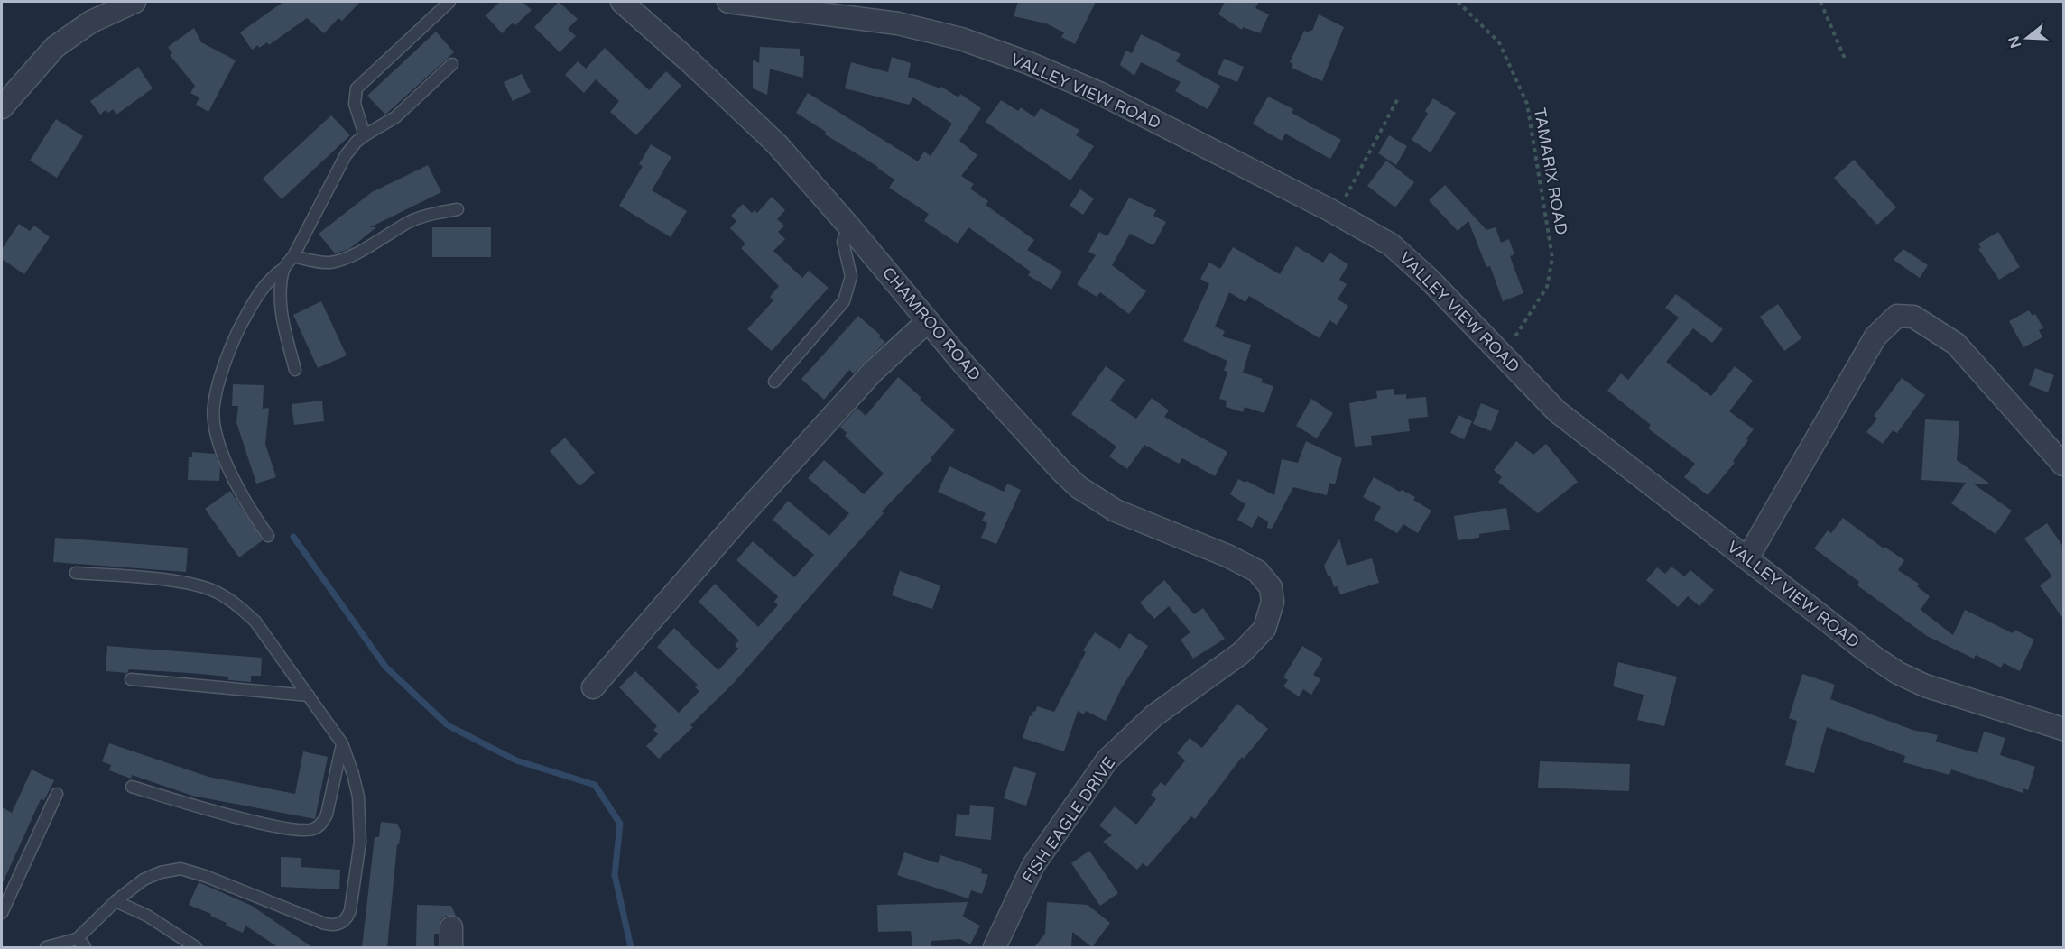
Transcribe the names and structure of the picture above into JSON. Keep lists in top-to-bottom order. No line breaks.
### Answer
{"streets":{"street":["VALLEY VIEW ROAD","CHAMROO ROAD","FISH EAGLE DRIVE"],"path":["TAMARIX ROAD"]},"crossings":[["VALLEY VIEW ROAD","TAMARIX ROAD"],["CHAMROO ROAD","FISH EAGLE DRIVE"]],"north":"left"}
